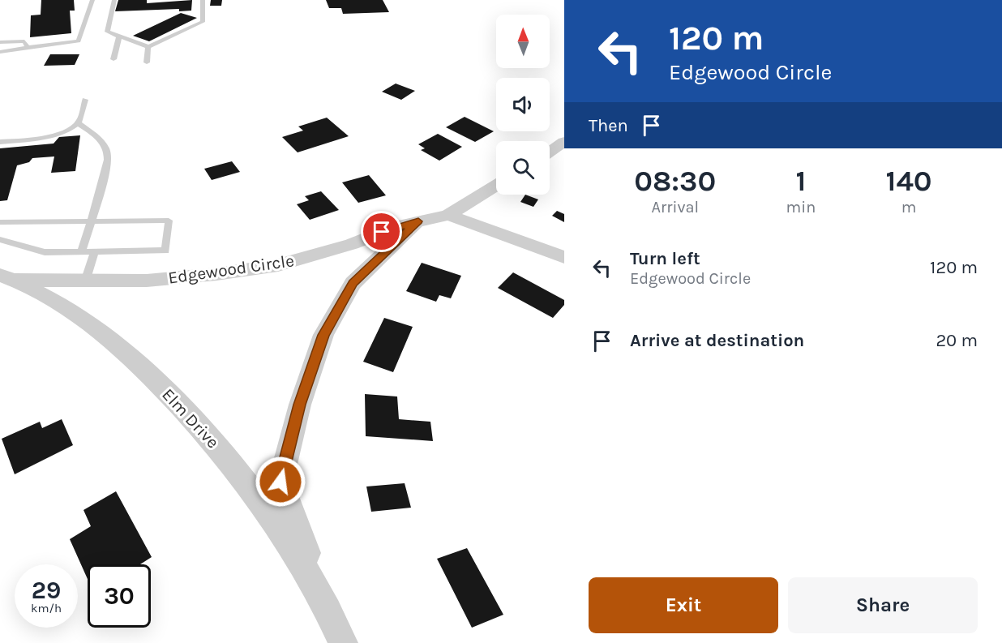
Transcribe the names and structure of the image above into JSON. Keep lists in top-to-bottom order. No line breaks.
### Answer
{"streets":{"street":["Edgewood Circle","Elm Drive"]},"crossings":[["Edgewood Circle","Elm Drive"]],"north":"top","page":{"turn":["120 m","Edgewood Circle"],"then":"Then","eta":["08:30","Arrival","1","min","140","m"],"list":[{"name":"Turn left","note":"Edgewood Circle","value":"120 m"},{"name":"Arrive at destination","value":"20 m"}],"speed":"29 km/h","limit":"30","buttons":["Exit","Share"]}}
